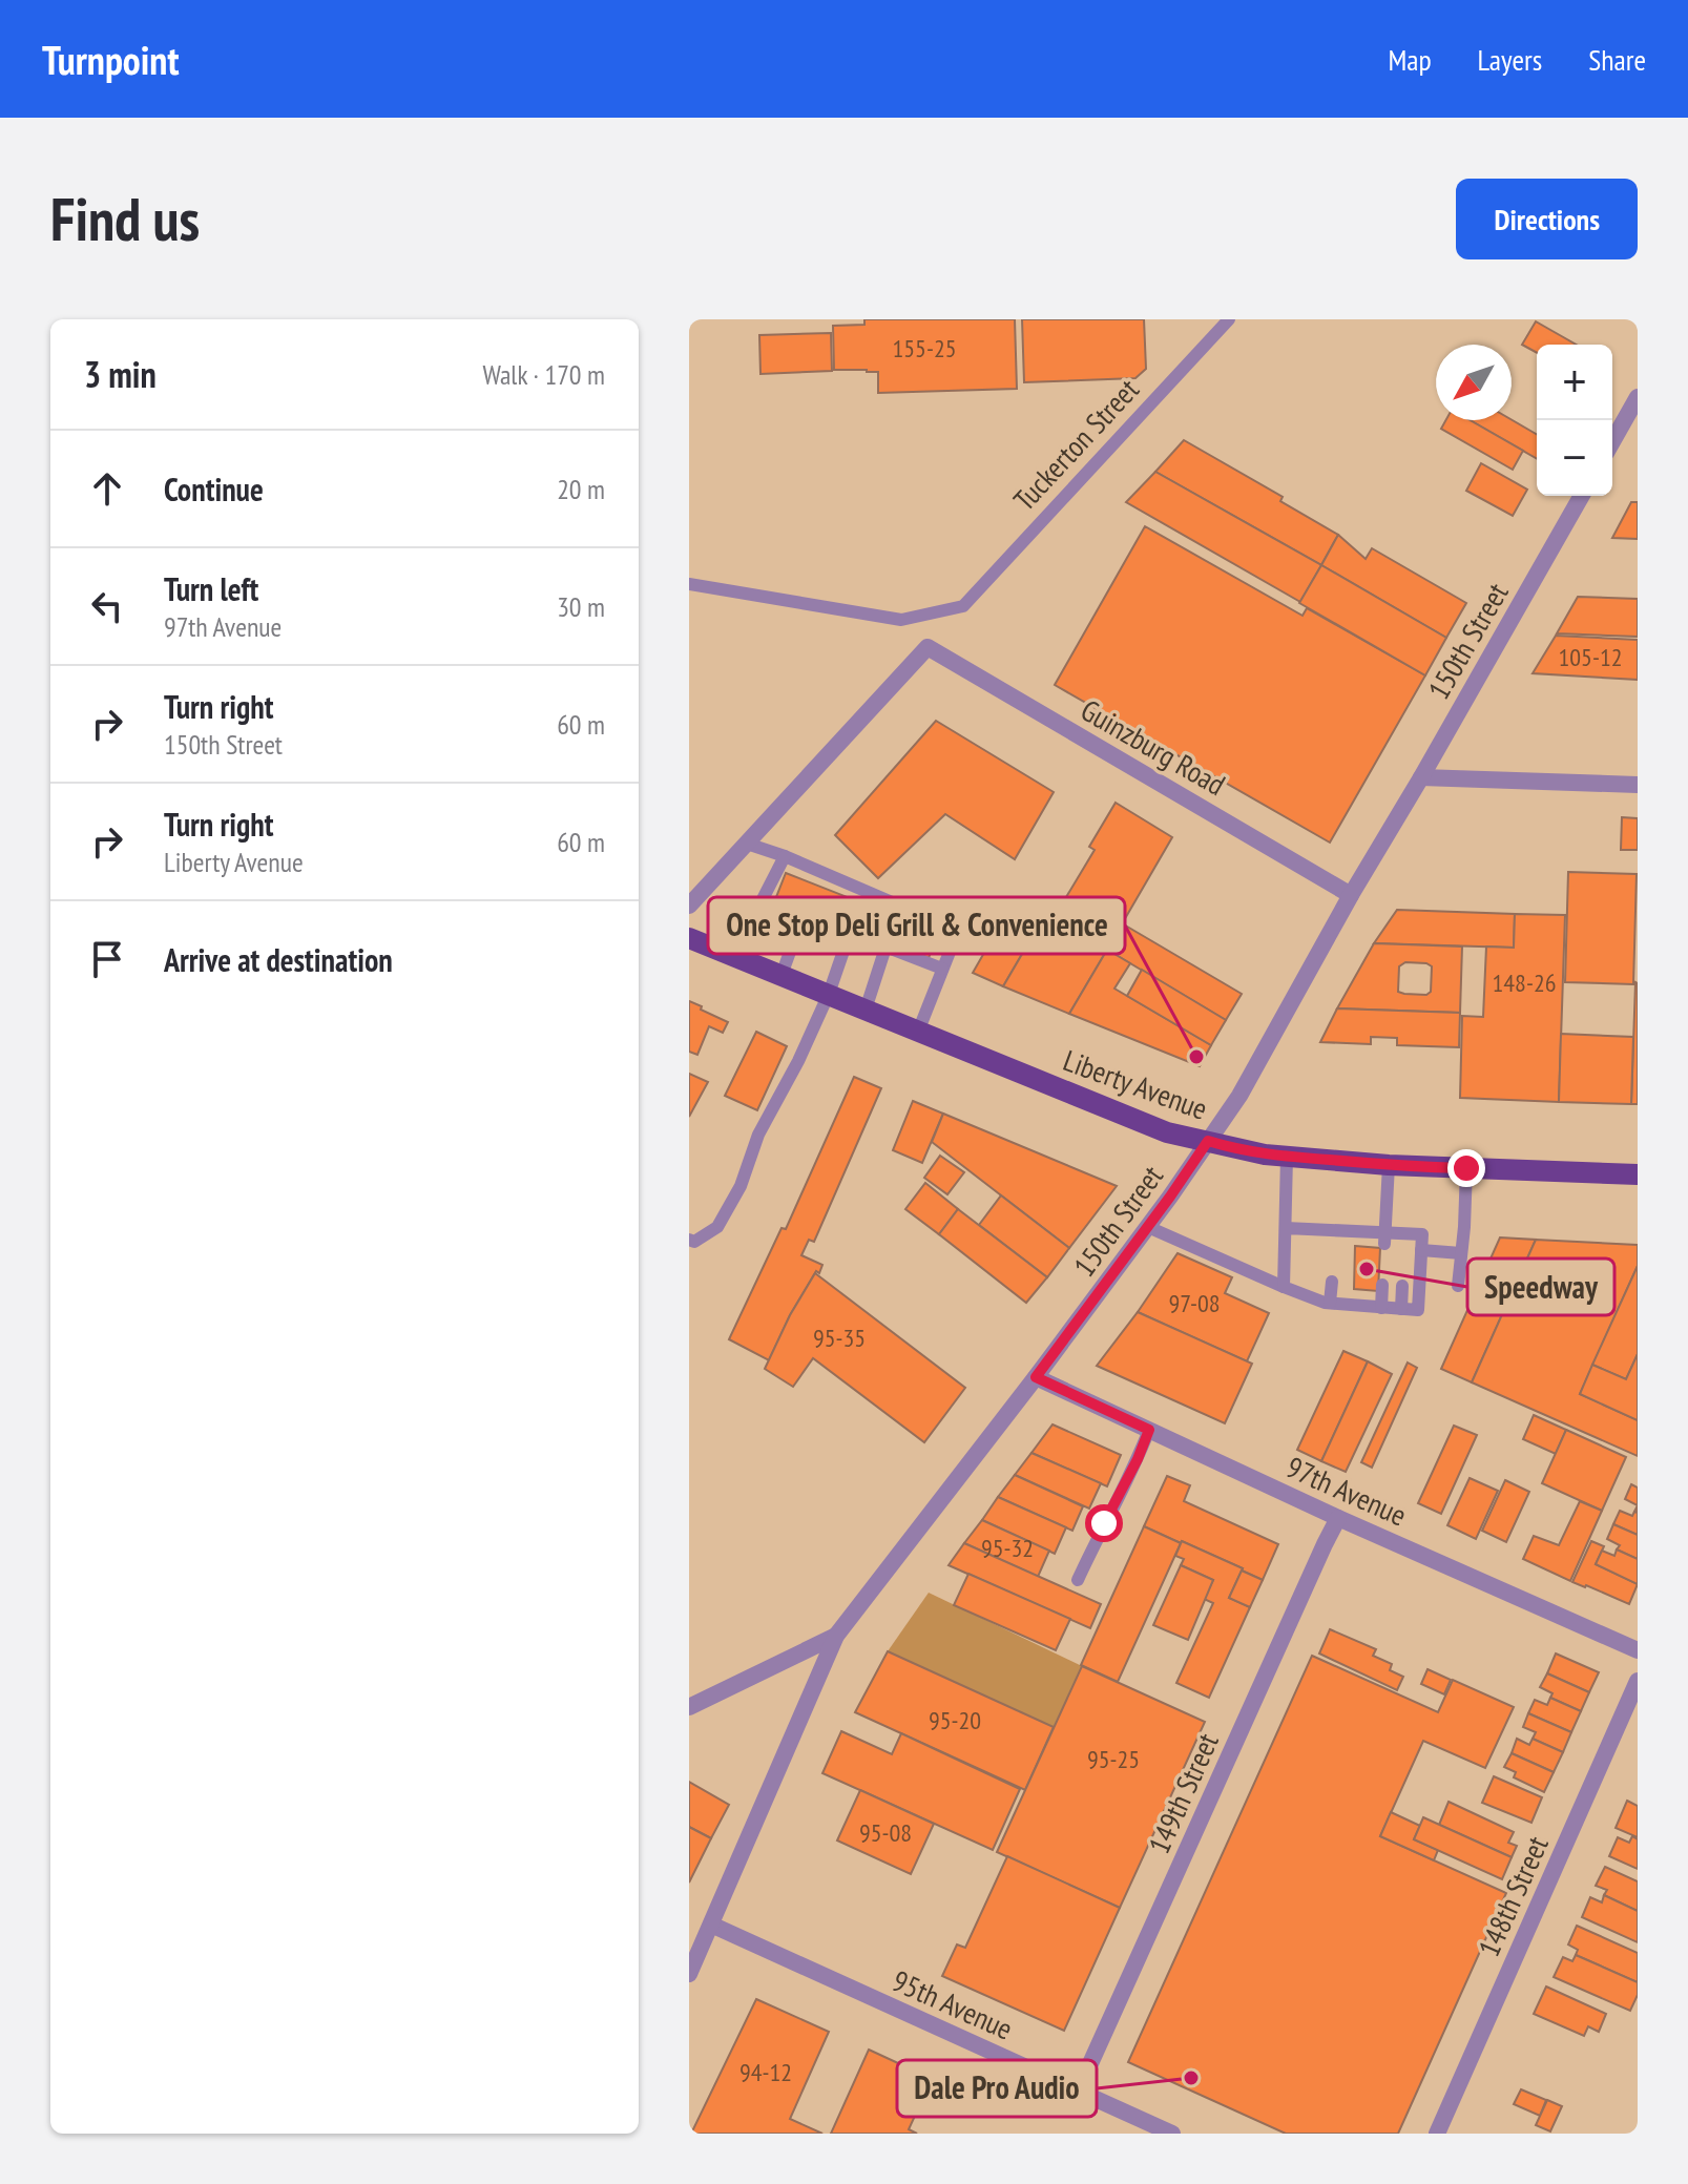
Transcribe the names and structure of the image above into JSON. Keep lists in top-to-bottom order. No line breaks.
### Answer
{"streets":{"main road":["Liberty Avenue"],"street":["150th Street","Guinzburg Road","97th Avenue","149th Street","148th Street","95th Avenue"],"lane":["Tuckerton Street"]},"crossings":[["150th Street","Guinzburg Road"],["150th Street","Liberty Avenue"],["150th Street","97th Avenue"],["150th Street","95th Avenue"],["97th Avenue","149th Street"],["149th Street","95th Avenue"]],"places":["One Stop Deli Grill & Convenience","Speedway","Dale Pro Audio"],"house_numbers":["155-25","105-12","148-26","97-08","95-35","95-32","95-20","95-25","95-08","94-12"],"north":"bottom left","page":{"header":"Turnpoint","nav":["Map","Layers","Share"],"buttons":"Directions","title":"Find us","heading":["3 min","Walk · 170 m"],"map_buttons":["+","−"],"list":[["Continue","20 m"],["Turn left","97th Avenue","30 m"],["Turn right","150th Street","60 m"],["Turn right","Liberty Avenue","60 m"],"Arrive at destination"]}}
